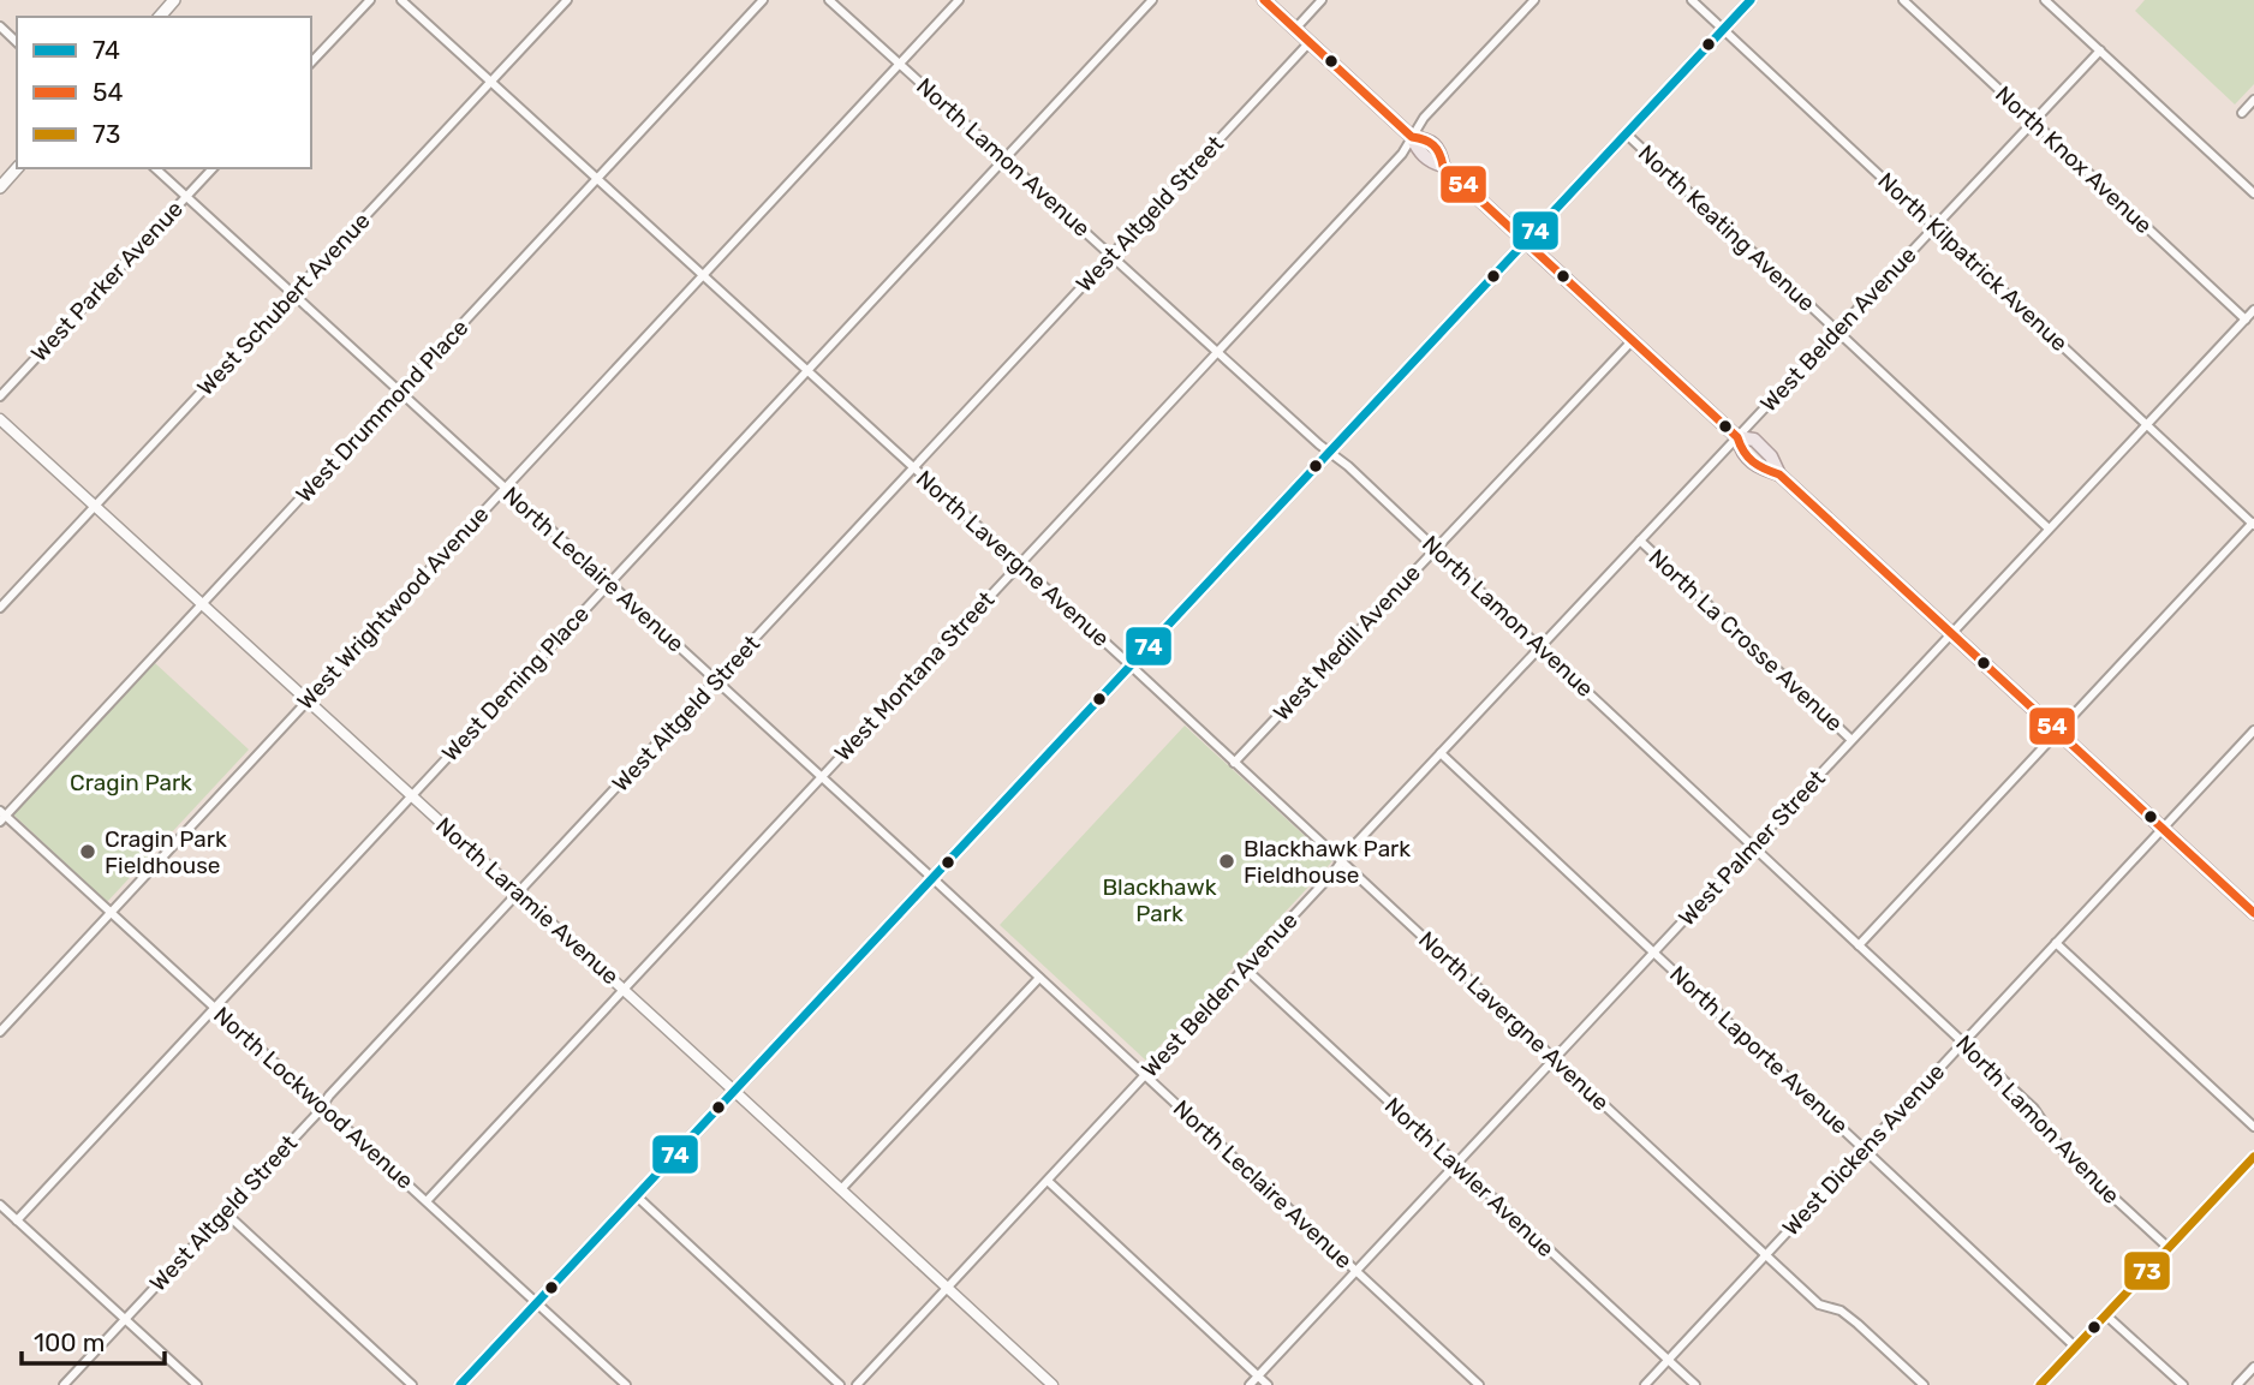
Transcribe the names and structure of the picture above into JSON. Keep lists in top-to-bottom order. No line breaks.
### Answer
{"streets":{"street":["North Lamon Avenue","North Knox Avenue","West Altgeld Street","North Keating Avenue","North Kilpatrick Avenue","West Parker Avenue","West Schubert Avenue","West Belden Avenue","West Drummond Place","North Lavergne Avenue","North Leclaire Avenue","West Wrightwood Avenue","North La Crosse Avenue","West Medill Avenue","West Montana Street","West Deming Place","West Palmer Street","North Laramie Avenue","North Laporte Avenue","North Lockwood Avenue","West Dickens Avenue","North Lawler Avenue"]},"crossings":[["North Lamon Avenue","West Altgeld Street"],["North Lamon Avenue","West Belden Avenue"],["North Lamon Avenue","West Wrightwood Avenue"],["North Lamon Avenue","West Medill Avenue"],["North Lamon Avenue","West Montana Street"],["North Lamon Avenue","West Deming Place"],["North Lamon Avenue","West Palmer Street"],["North Lamon Avenue","West Dickens Avenue"],["North Knox Avenue","West Belden Avenue"],["North Knox Avenue","West Palmer Street"],["West Altgeld Street","North Lavergne Avenue"],["West Altgeld Street","North Leclaire Avenue"],["West Altgeld Street","North Laramie Avenue"],["West Altgeld Street","North Lockwood Avenue"],["North Keating Avenue","West Belden Avenue"],["North Keating Avenue","West Palmer Street"],["North Kilpatrick Avenue","West Belden Avenue"],["North Kilpatrick Avenue","West Palmer Street"],["West Parker Avenue","North Leclaire Avenue"],["West Schubert Avenue","North Lavergne Avenue"],["West Schubert Avenue","North Leclaire Avenue"],["West Schubert Avenue","North Laramie Avenue"],["West Belden Avenue","North Lavergne Avenue"],["West Belden Avenue","North Leclaire Avenue"],["West Belden Avenue","North La Crosse Avenue"],["West Belden Avenue","North Laramie Avenue"],["West Belden Avenue","North Laporte Avenue"],["West Belden Avenue","North Lawler Avenue"],["West Drummond Place","North Lavergne Avenue"],["West Drummond Place","North Leclaire Avenue"],["West Drummond Place","North Laramie Avenue"],["West Drummond Place","North Lockwood Avenue"],["North Lavergne Avenue","West Wrightwood Avenue"],["North Lavergne Avenue","West Medill Avenue"],["North Lavergne Avenue","West Montana Street"],["North Lavergne Avenue","West Deming Place"],["North Lavergne Avenue","West Palmer Street"],["North Lavergne Avenue","West Dickens Avenue"],["North Leclaire Avenue","West Wrightwood Avenue"],["North Leclaire Avenue","West Montana Street"],["North Leclaire Avenue","West Deming Place"],["North Leclaire Avenue","West Palmer Street"],["West Wrightwood Avenue","North Laramie Avenue"],["West Wrightwood Avenue","North Lockwood Avenue"],["North La Crosse Avenue","West Palmer Street"],["West Montana Street","North Laramie Avenue"],["West Montana Street","North Lockwood Avenue"],["West Deming Place","North Laramie Avenue"],["West Deming Place","North Lockwood Avenue"],["West Palmer Street","North Laporte Avenue"],["West Palmer Street","North Lawler Avenue"],["North Laporte Avenue","West Dickens Avenue"],["West Dickens Avenue","North Lawler Avenue"]],"parks":["Cragin Park","Blackhawk Park"],"places":["Cragin Park Fieldhouse","Blackhawk Park Fieldhouse"],"lines":["transit line 74","transit line 54","transit line 73"],"legend":["74","54","73"],"scale_bar":"100 m"}
